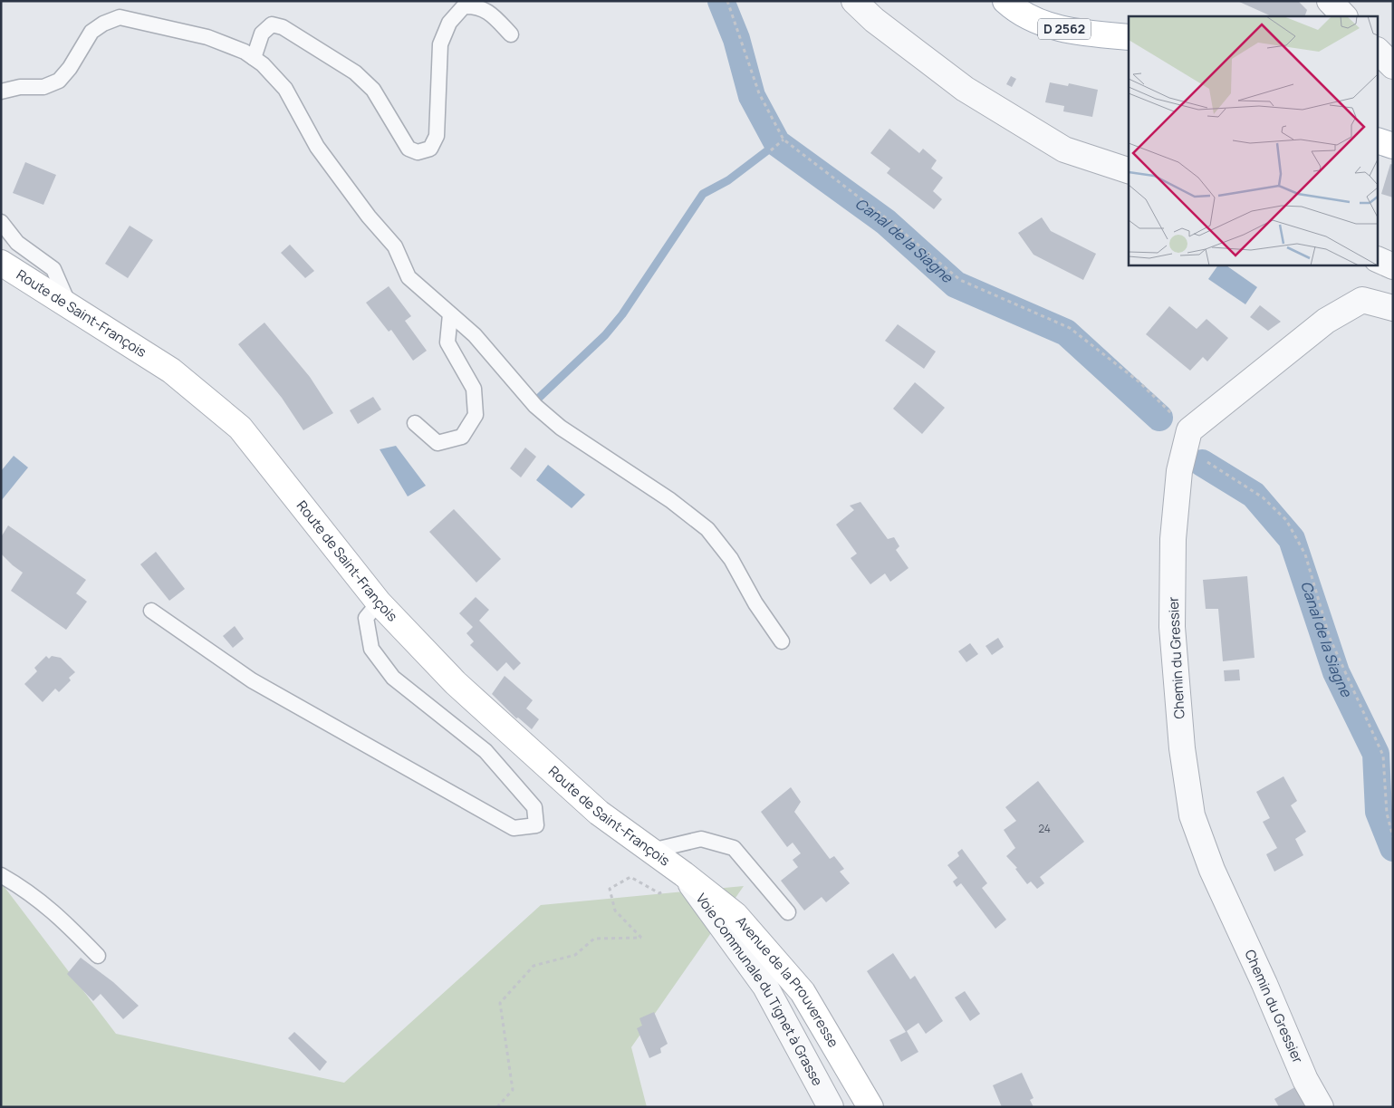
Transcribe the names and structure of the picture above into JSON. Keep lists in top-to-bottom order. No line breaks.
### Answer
{"streets":{"main road":["D 2562","Route de Saint-François","Avenue de la Prouveresse"],"street":["Chemin du Gressier","Voie Communale du Tignet à Grasse"]},"crossings":[["Route de Saint-François","Avenue de la Prouveresse"],["Route de Saint-François","Voie Communale du Tignet à Grasse"],["Avenue de la Prouveresse","Voie Communale du Tignet à Grasse"]],"water":["Canal de la Siagne"],"house_numbers":["24"]}
